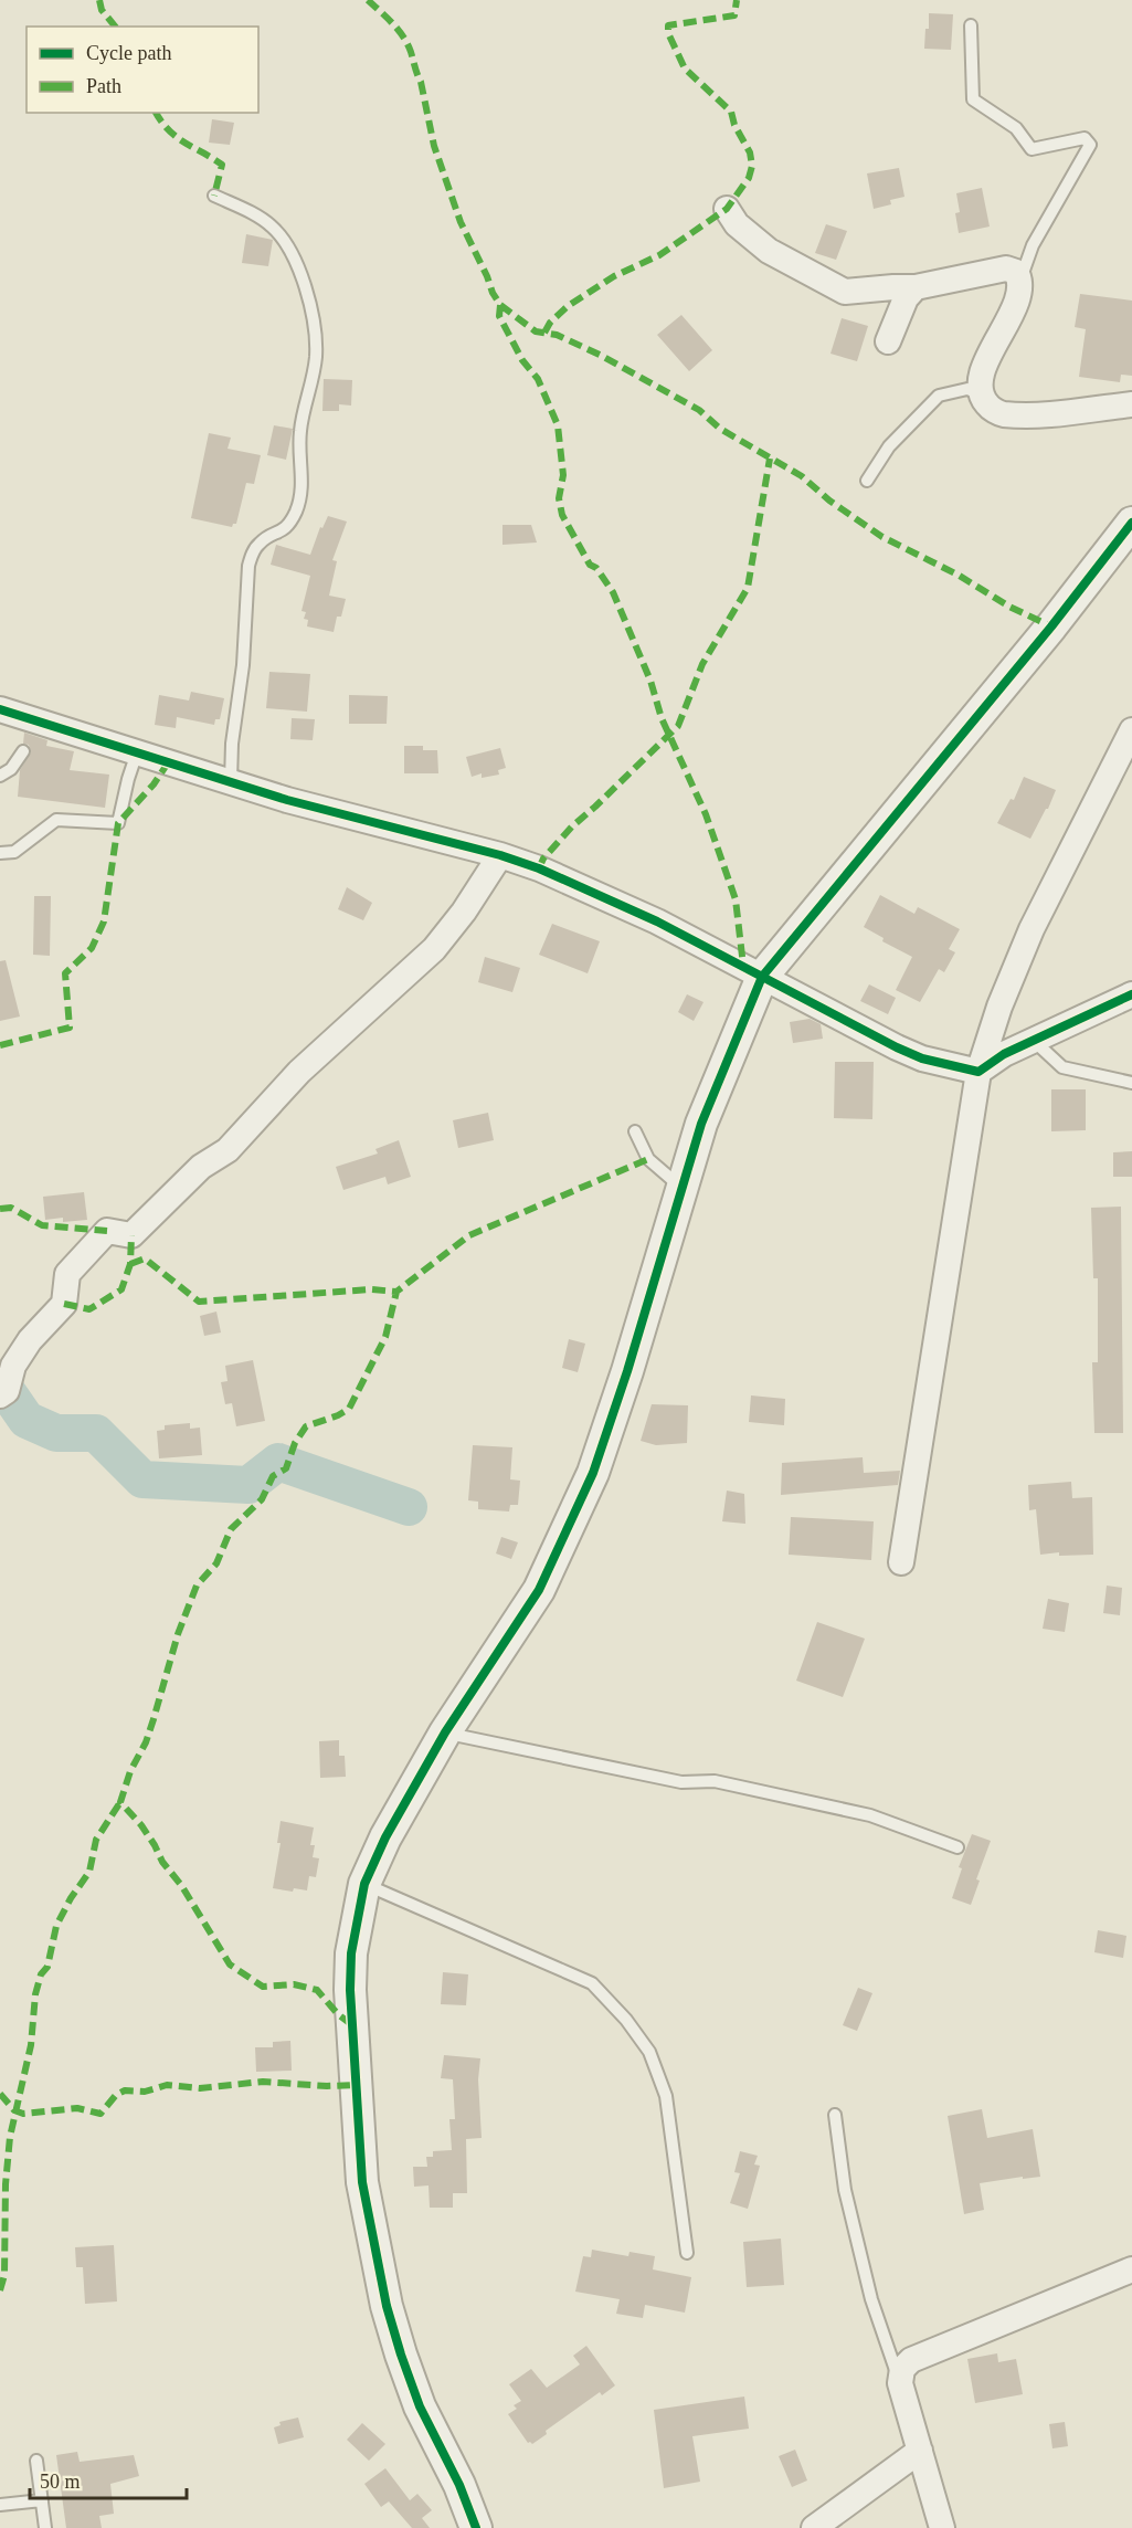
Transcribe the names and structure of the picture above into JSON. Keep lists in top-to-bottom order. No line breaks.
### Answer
{"legend":["Cycle path","Path"],"scale_bar":"50 m"}
